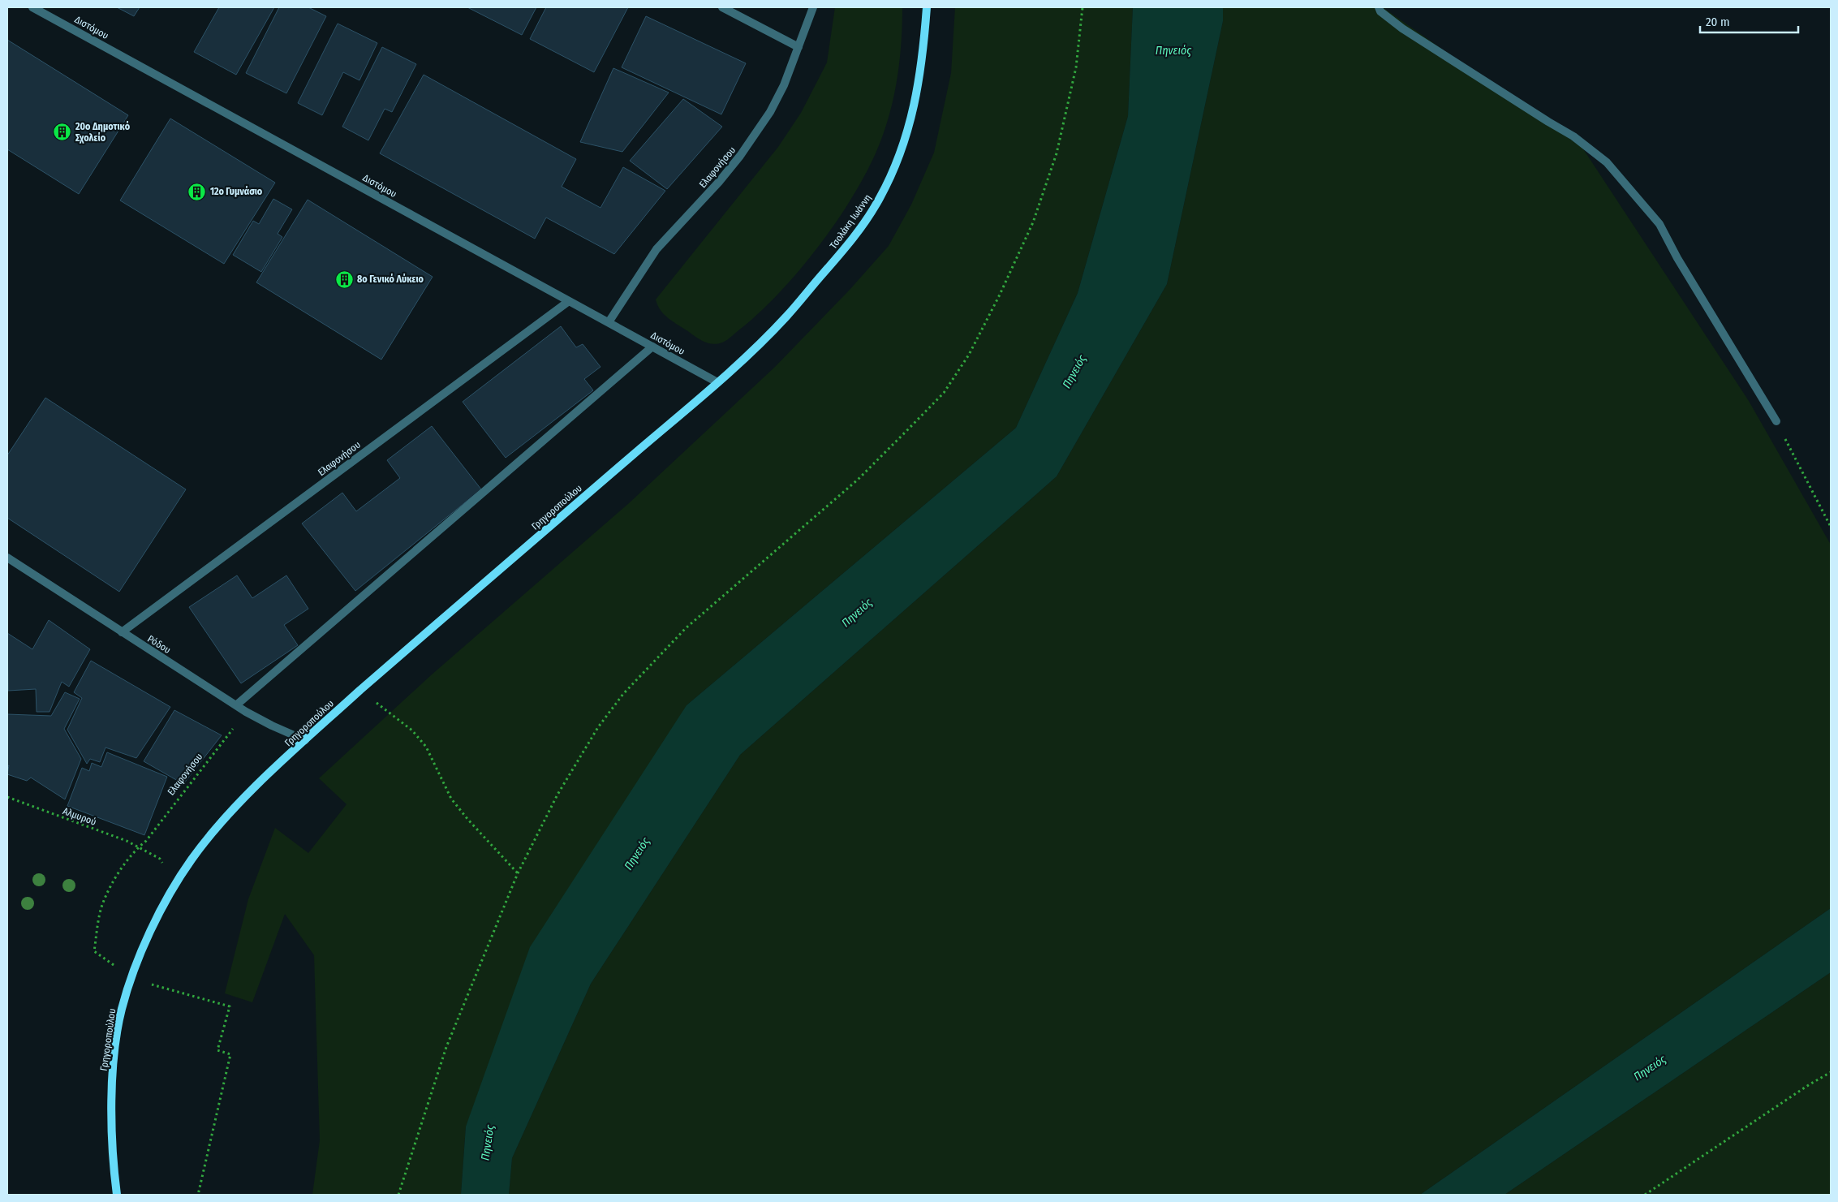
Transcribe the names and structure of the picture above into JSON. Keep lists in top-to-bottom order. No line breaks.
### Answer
{"streets":{"street":["Διστόμου","Ελαφονήσου","Τσολάκη Ιωάννη","Γρηγοροπούλου","Ρόδου"],"path":["Αλμυρού"]},"crossings":[["Διστόμου","Ελαφονήσου"],["Διστόμου","Τσολάκη Ιωάννη"],["Διστόμου","Γρηγοροπούλου"],["Ελαφονήσου","Γρηγοροπούλου"],["Ελαφονήσου","Ρόδου"],["Ελαφονήσου","Αλμυρού"],["Τσολάκη Ιωάννη","Γρηγοροπούλου"],["Γρηγοροπούλου","Ρόδου"]],"water":["Πηνειός"],"places":{"building":["20ο Δημοτικό Σχολείο","12ο Γυμνάσιο","8ο Γενικό Λύκειο"]},"scale_bar":"20 m"}
